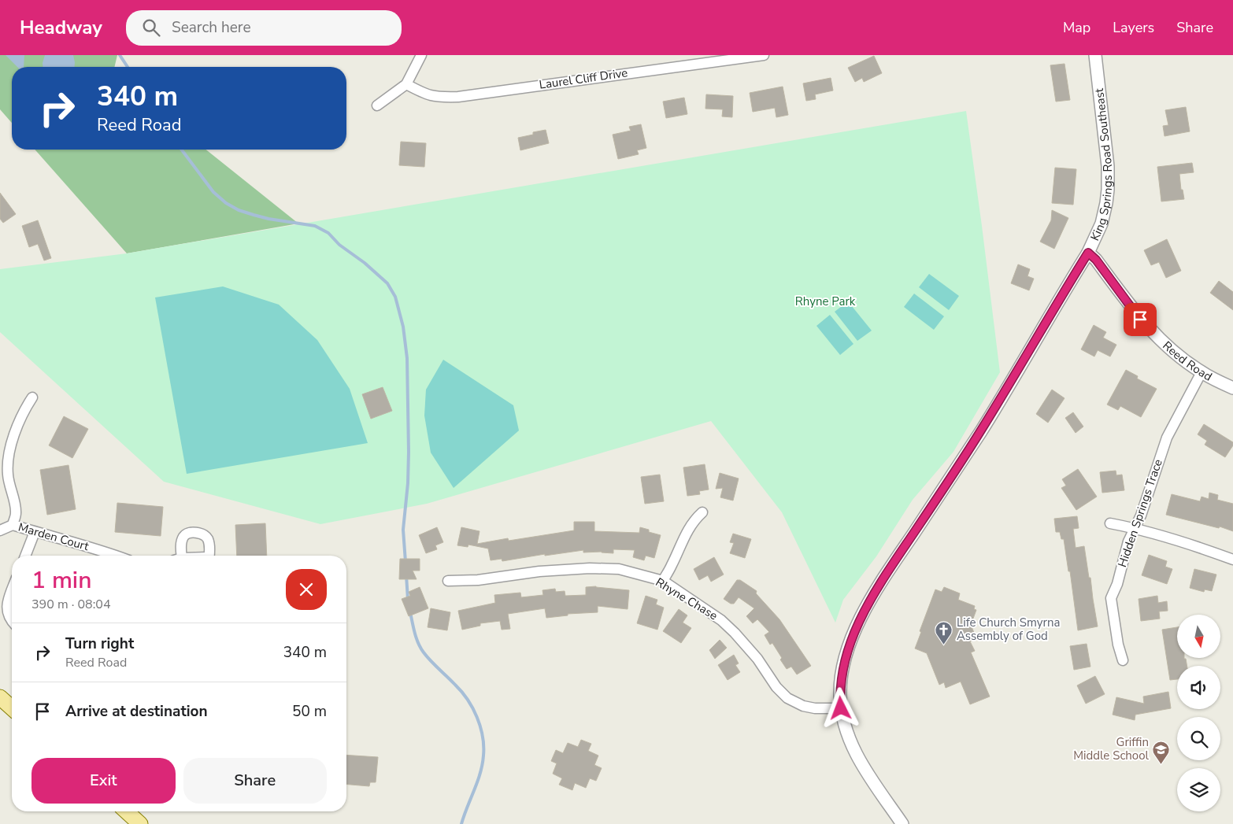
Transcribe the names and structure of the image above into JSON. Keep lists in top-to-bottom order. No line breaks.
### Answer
{"streets":{"street":["Laurel Cliff Drive","King Springs Road Southeast","Reed Road","Hidden Springs Trace","Marden Court","Rhyne Chase"]},"crossings":[["King Springs Road Southeast","Reed Road"],["King Springs Road Southeast","Rhyne Chase"],["Reed Road","Hidden Springs Trace"]],"parks":["Rhyne Park"],"places":{"church":["Life Church Smyrna Assembly of God"],"school or university":["Griffin Middle School"]},"north":"bottom","page":{"header":"Headway","search":"Search here","nav":["Map","Layers","Share"],"turn":["340 m","Reed Road"],"heading":["1 min","390 m · 08:04"],"list":[{"name":"Turn right","note":"Reed Road","value":"340 m"},{"name":"Arrive at destination","value":"50 m"}],"buttons":["Exit","Share"]}}
